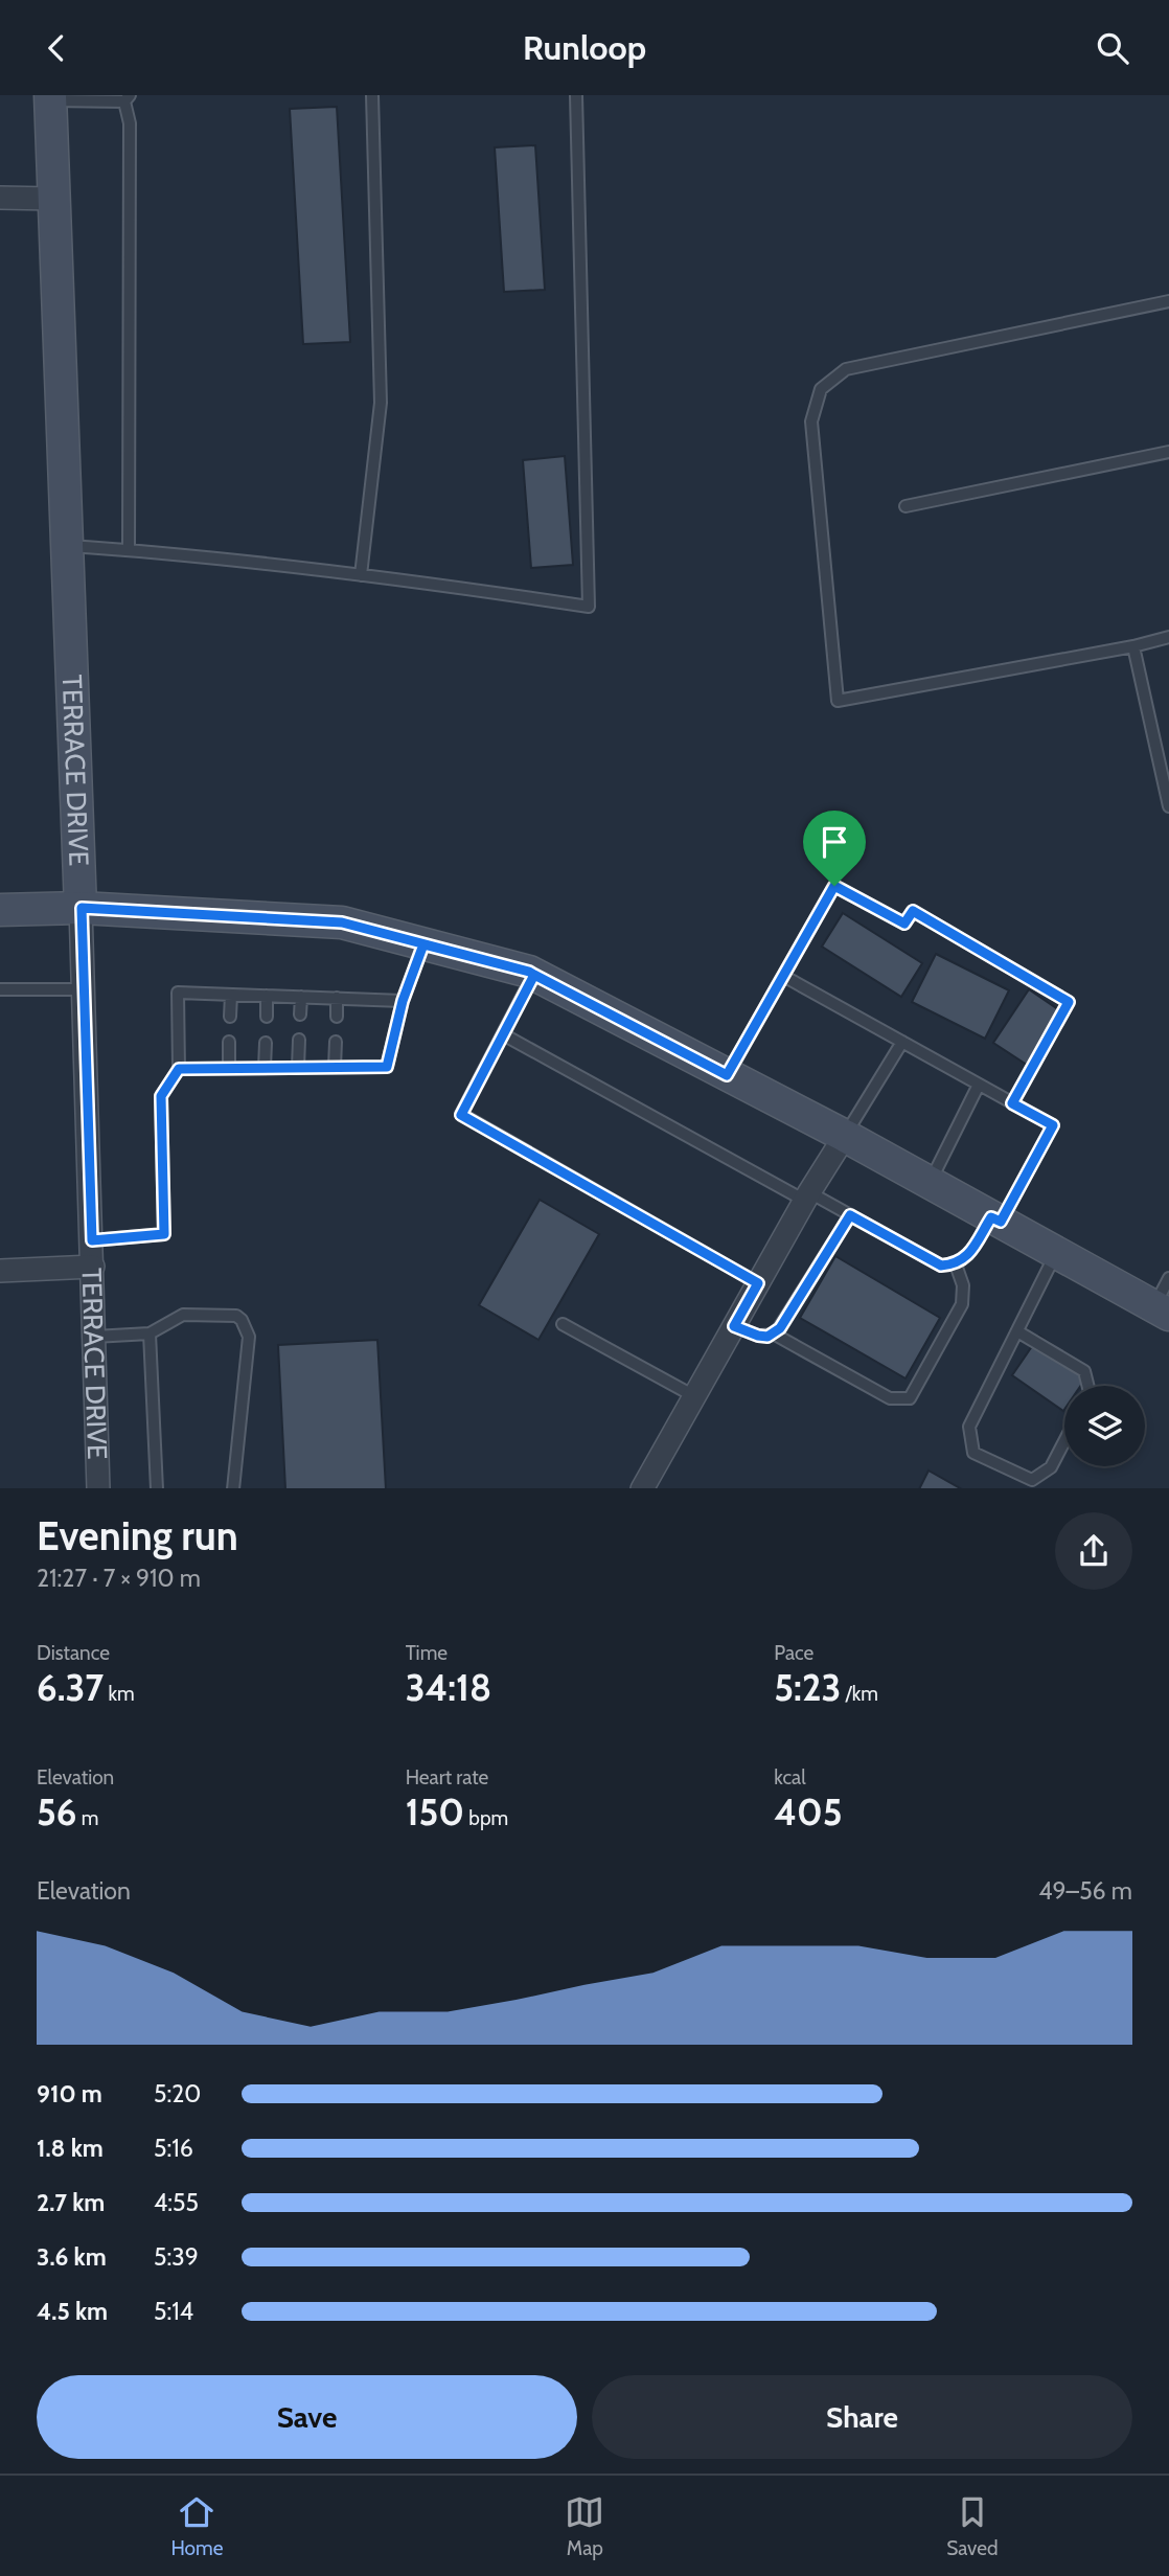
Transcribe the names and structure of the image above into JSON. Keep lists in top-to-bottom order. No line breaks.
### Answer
{"streets":{"main road":["TERRACE DRIVE"]},"page":{"header":"Runloop","heading":["Evening run","21:27 · 7 × 910 m"],"stats":[["Distance","6.37 km"],["Time","34:18"],["Pace","5:23 /km"],["Elevation","56 m"],["Heart rate","150 bpm"],["kcal","405"]],"chart":["Elevation","49–56 m"],"list":[{"name":"910 m","note":"5:20"},{"name":"1.8 km","note":"5:16"},{"name":"2.7 km","note":"4:55"},{"name":"3.6 km","note":"5:39"},{"name":"4.5 km","note":"5:14"}],"buttons":["Save","Share"],"tabs":["Home","Map","Saved"]}}
